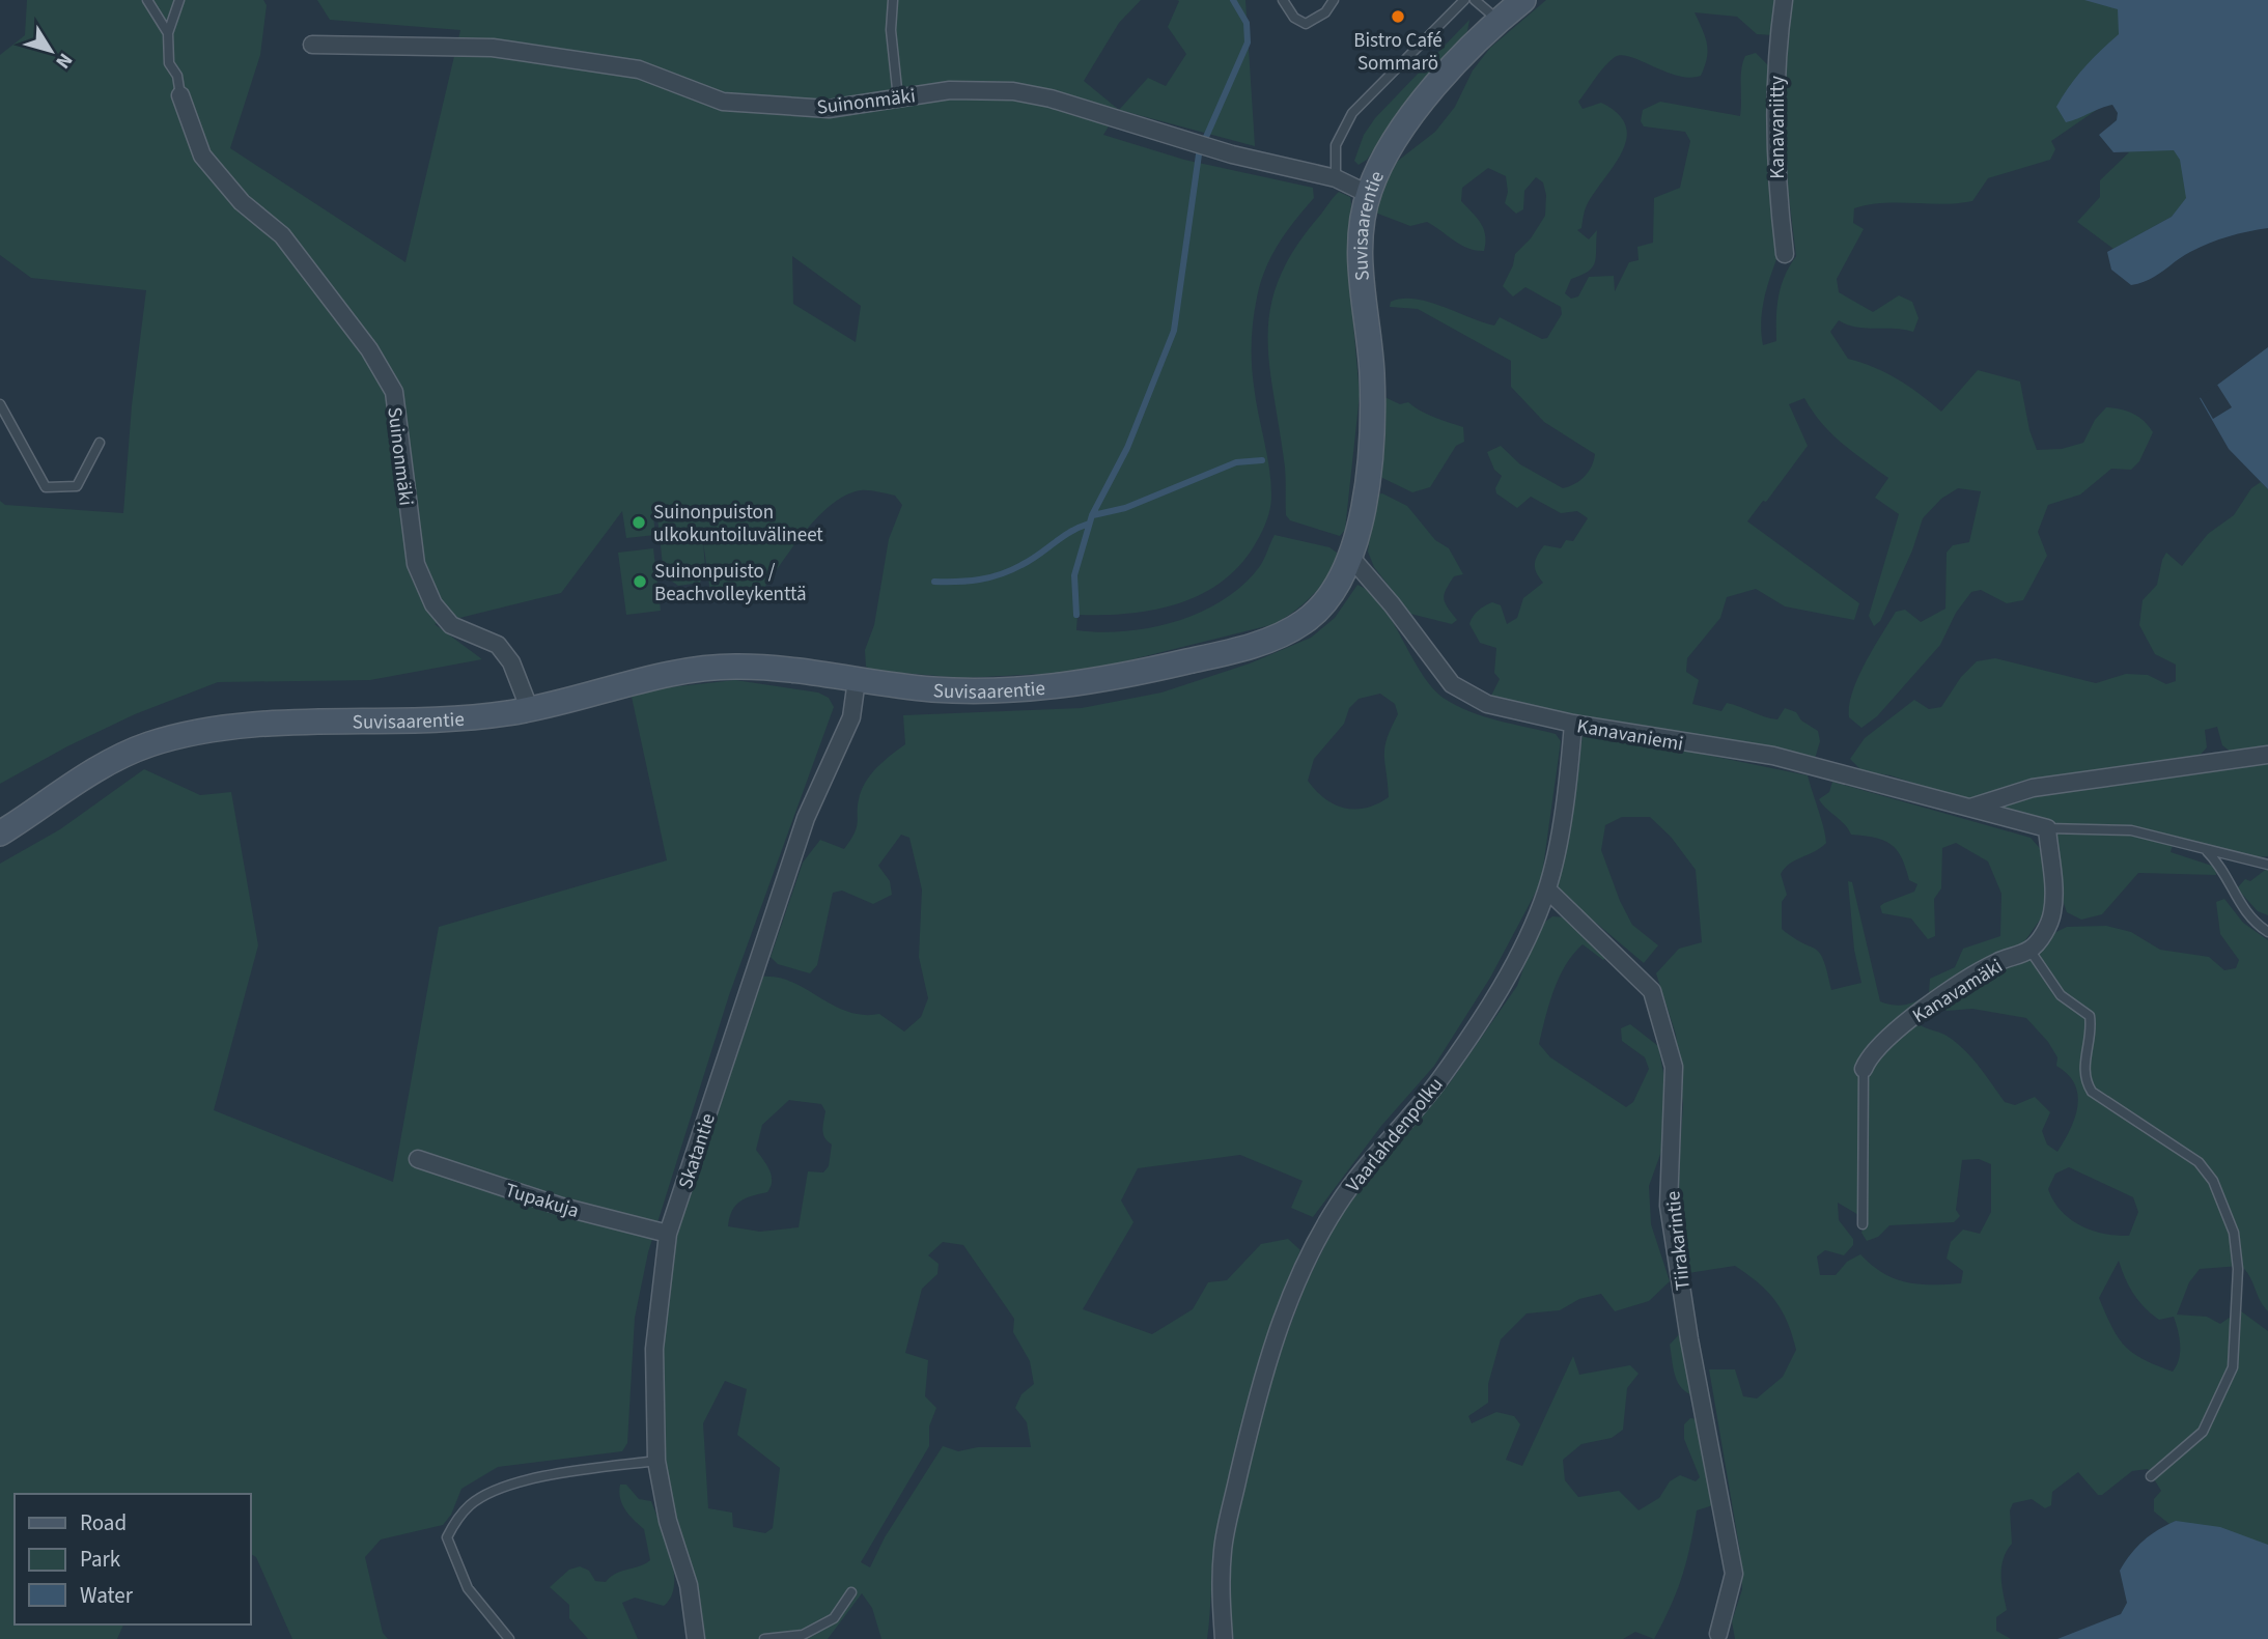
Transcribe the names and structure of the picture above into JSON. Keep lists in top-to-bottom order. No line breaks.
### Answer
{"streets":{"street":["Suinonmäki","Kanavaniitty","Suvisaarentie","Kanavaniemi","Kanavamäki","Vaarlahdenpolku","Skatantie","Tupakuja","Tiirakarintie"]},"crossings":[["Suinonmäki","Suvisaarentie"],["Suvisaarentie","Kanavaniemi"],["Suvisaarentie","Skatantie"],["Kanavaniemi","Vaarlahdenpolku"],["Vaarlahdenpolku","Tiirakarintie"],["Skatantie","Tupakuja"]],"places":["Bistro Café Sommarö","Suinonpuiston ulkokuntoiluvälineet","Suinonpuisto / Beachvolleykenttä"],"legend":["Road","Park","Water"],"north":"bottom right"}
